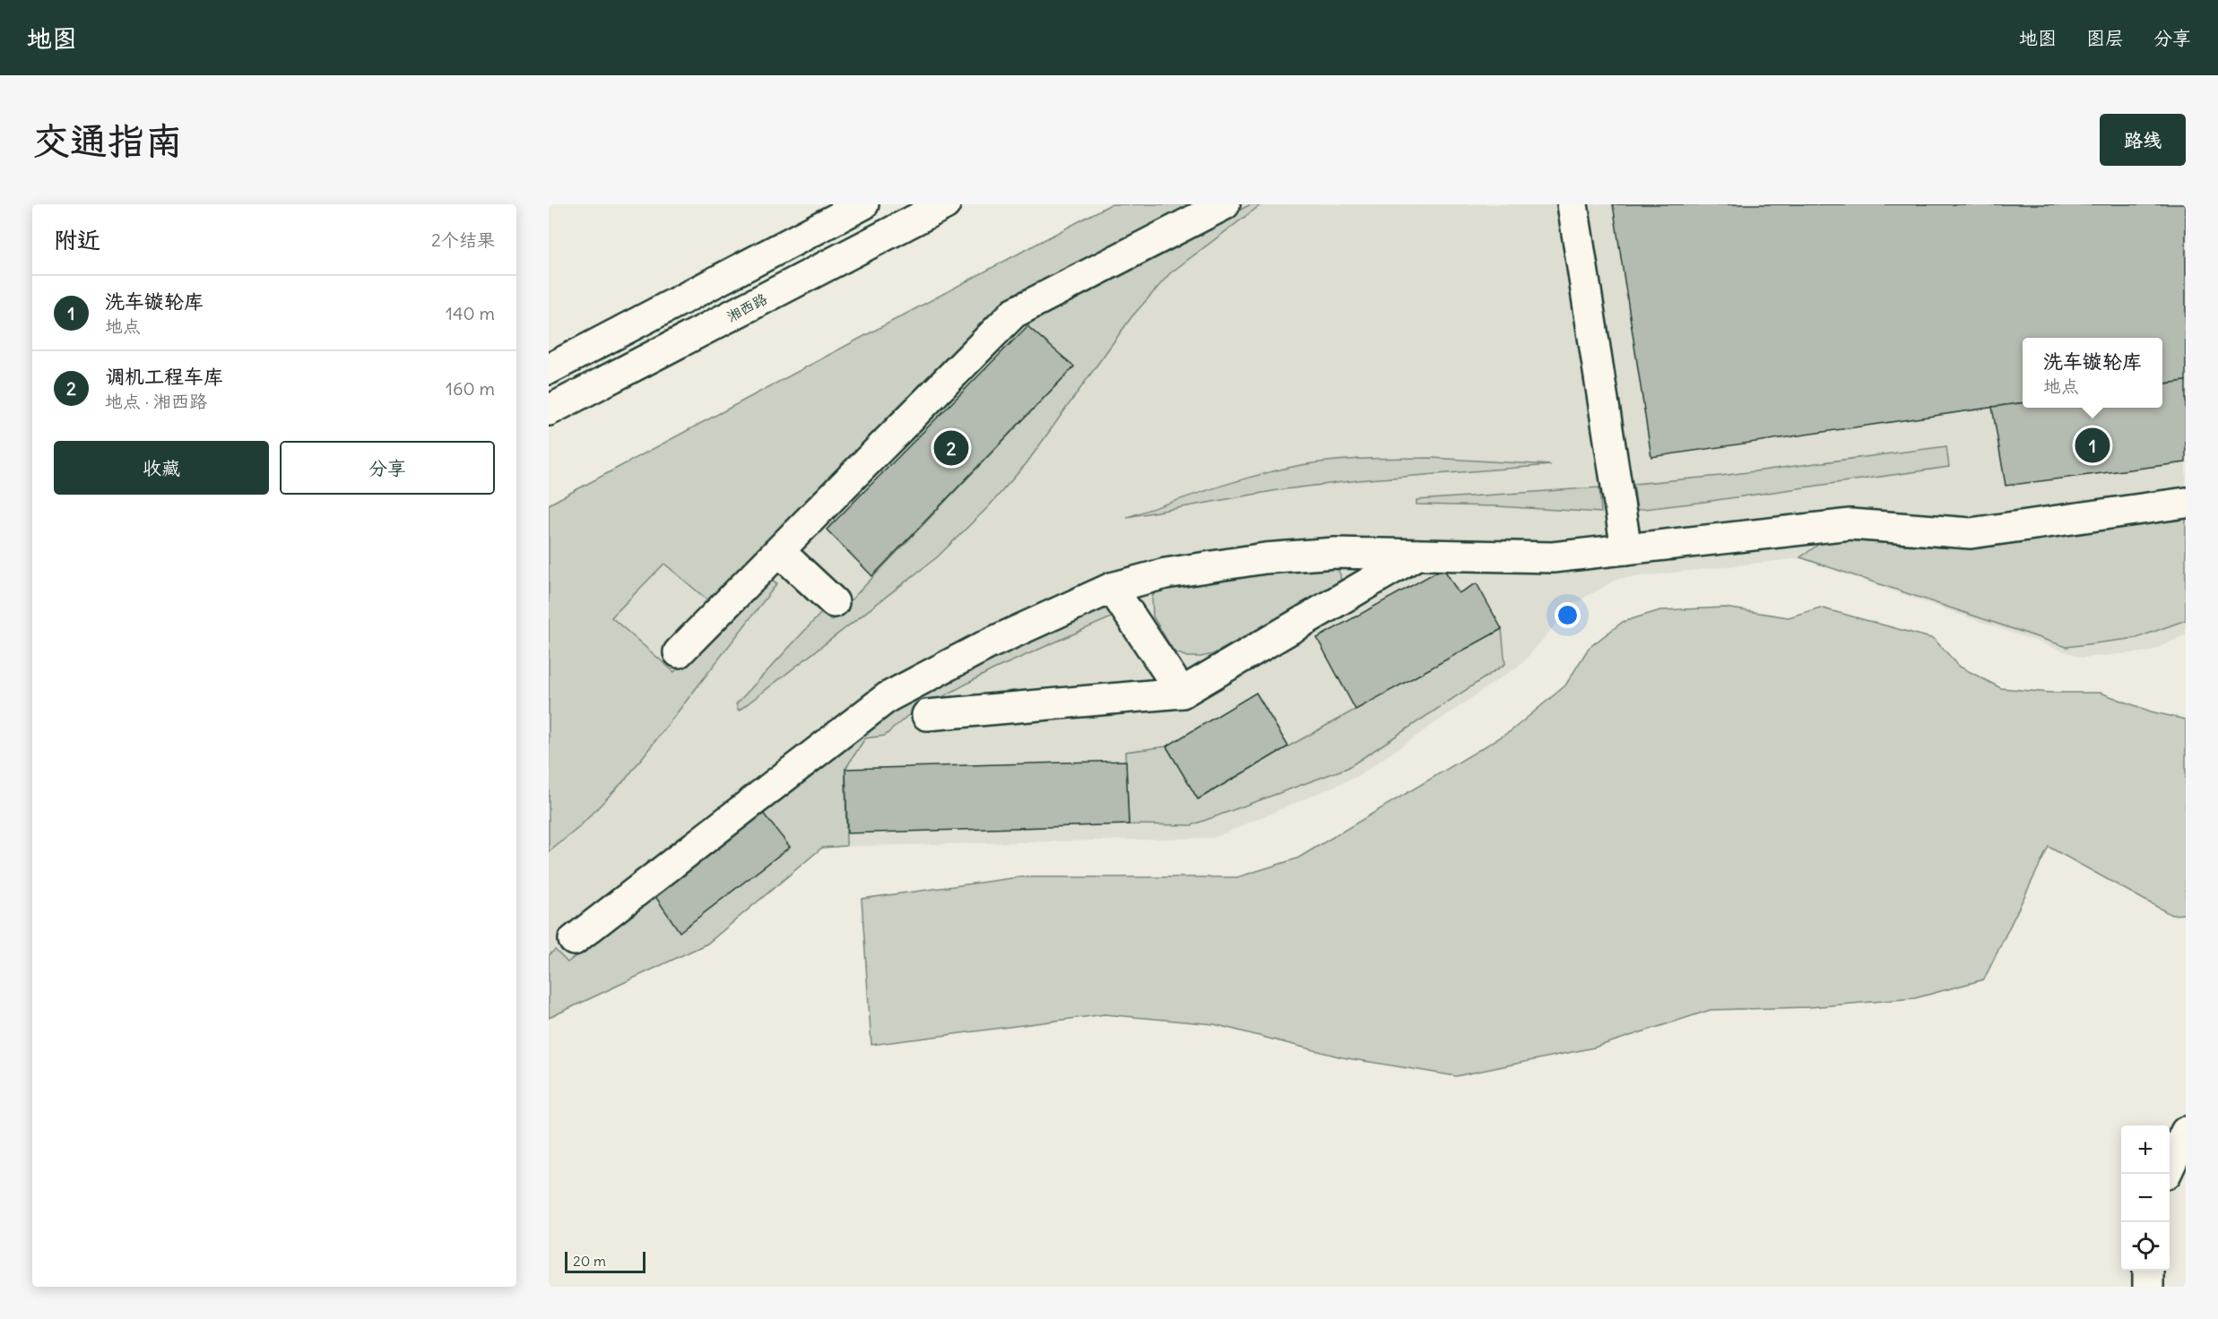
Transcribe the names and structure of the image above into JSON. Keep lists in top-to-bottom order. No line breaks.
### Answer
{"streets":{"street":["湘西路"]},"scale_bar":"20 m","page":{"header":"地图","nav":["地图","图层","分享"],"buttons":["路线",["收藏","分享"]],"title":"交通指南","heading":["附近","2个结果"],"list":[{"mark":"1","name":"洗车镟轮库","note":"地点","value":"140 m"},{"mark":"2","name":"调机工程车库","note":"地点 · 湘西路","value":"160 m"}],"popup":["洗车镟轮库","地点"],"pins":["1","2"],"map_buttons":["+","−"],"scale":"20 m"}}
